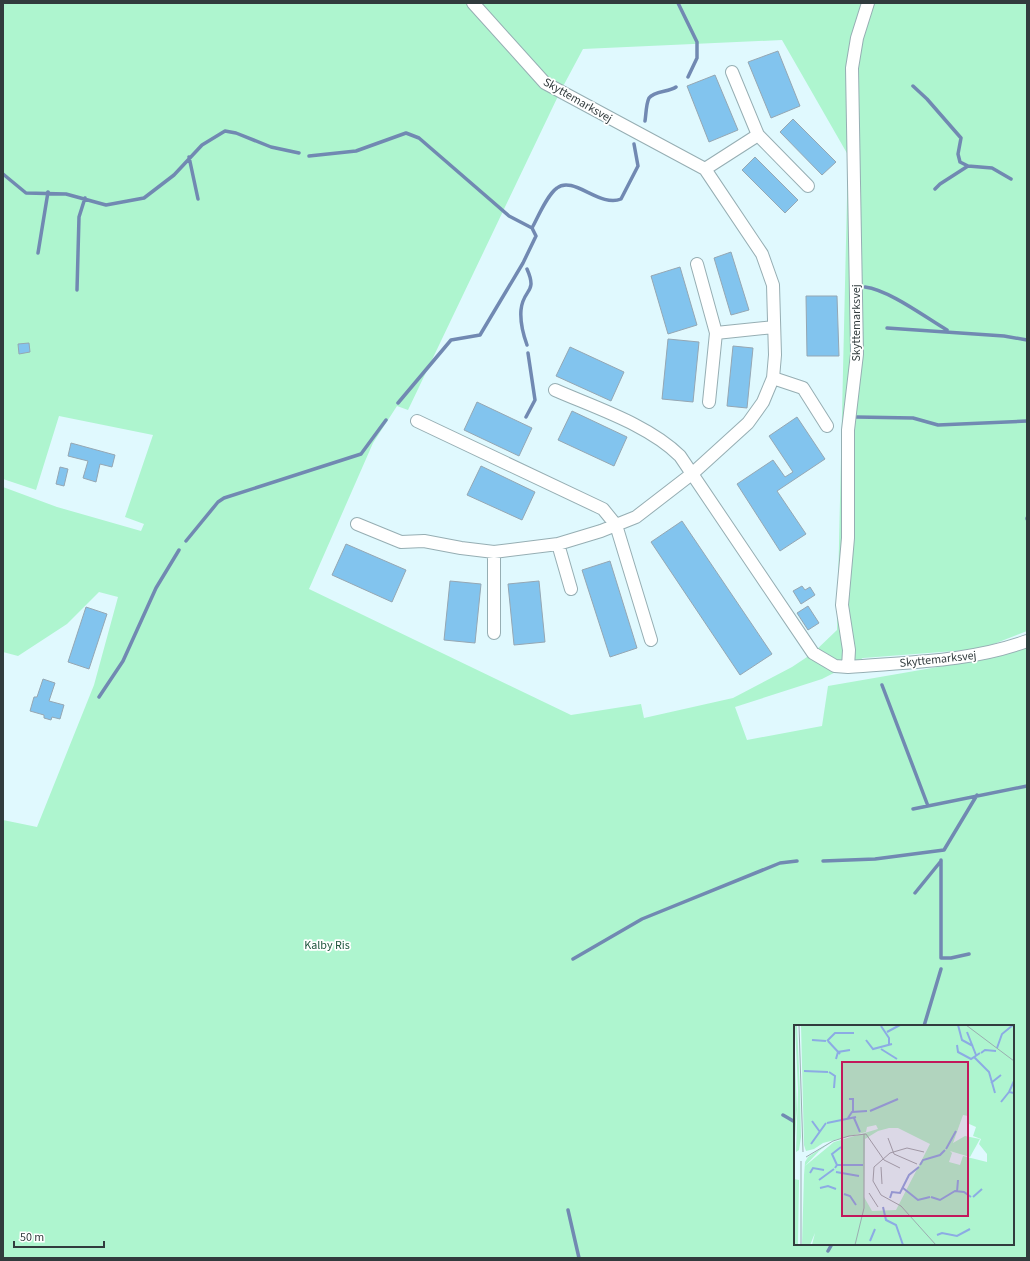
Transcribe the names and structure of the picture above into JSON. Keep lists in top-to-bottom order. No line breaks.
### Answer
{"streets":{"street":["Skyttemarksvej"]},"parks":["Kalby Ris"],"scale_bar":"50 m"}
